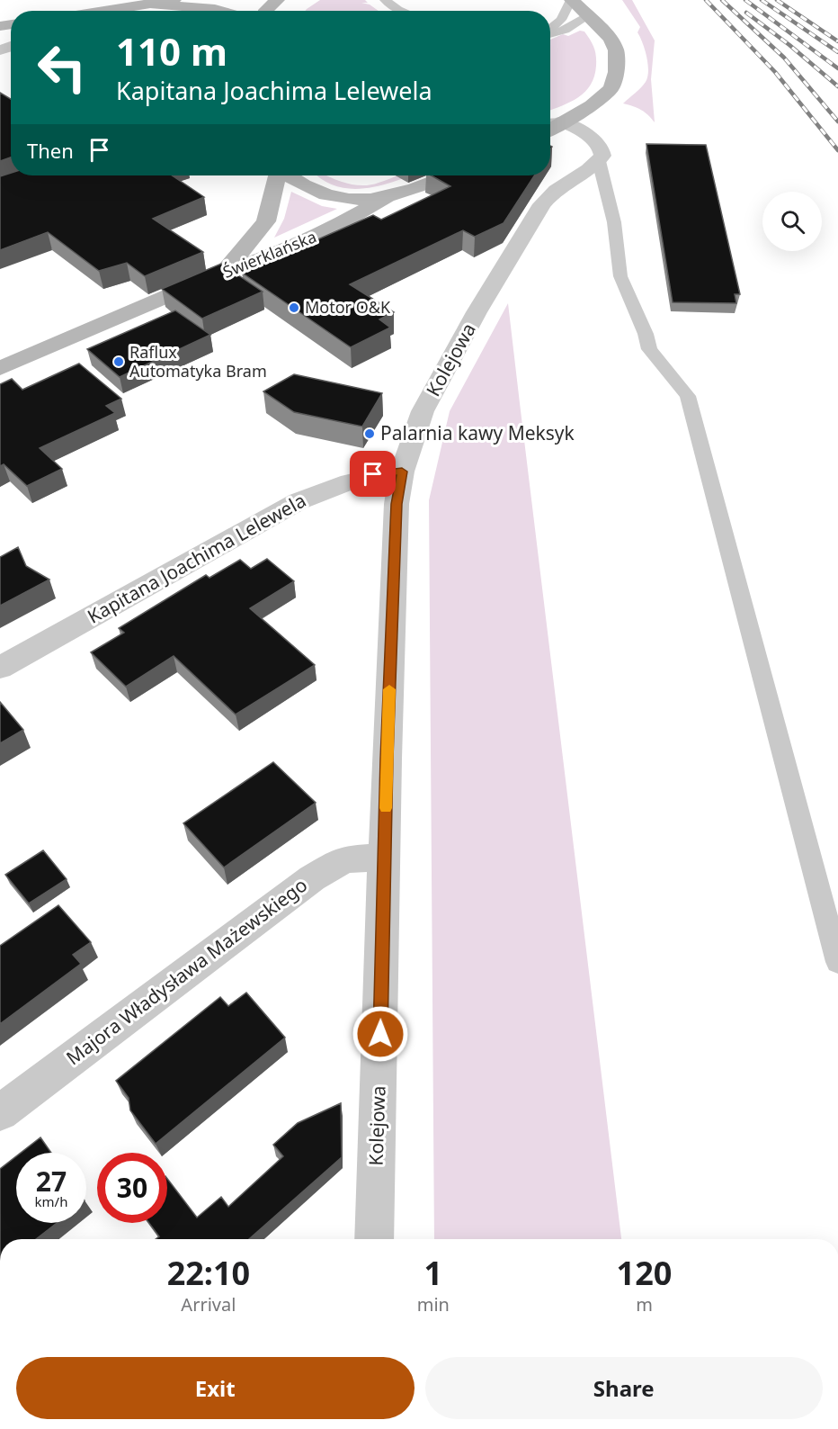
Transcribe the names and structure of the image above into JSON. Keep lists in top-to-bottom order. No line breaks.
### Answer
{"streets":{"main road":["Świerklańska"],"street":["Kolejowa","Kapitana Joachima Lelewela","Majora Władysława Mażewskiego"]},"crossings":[["Kolejowa","Kapitana Joachima Lelewela"],["Kolejowa","Majora Władysława Mażewskiego"]],"places":["Motor O&K","Raflux Automatyka Bram","Palarnia kawy Meksyk"],"page":{"turn":["110 m","Kapitana Joachima Lelewela"],"then":"Then","speed":"27 km/h","limit":"30","eta":["22:10","Arrival","1","min","120","m"],"buttons":["Exit","Share"]}}
